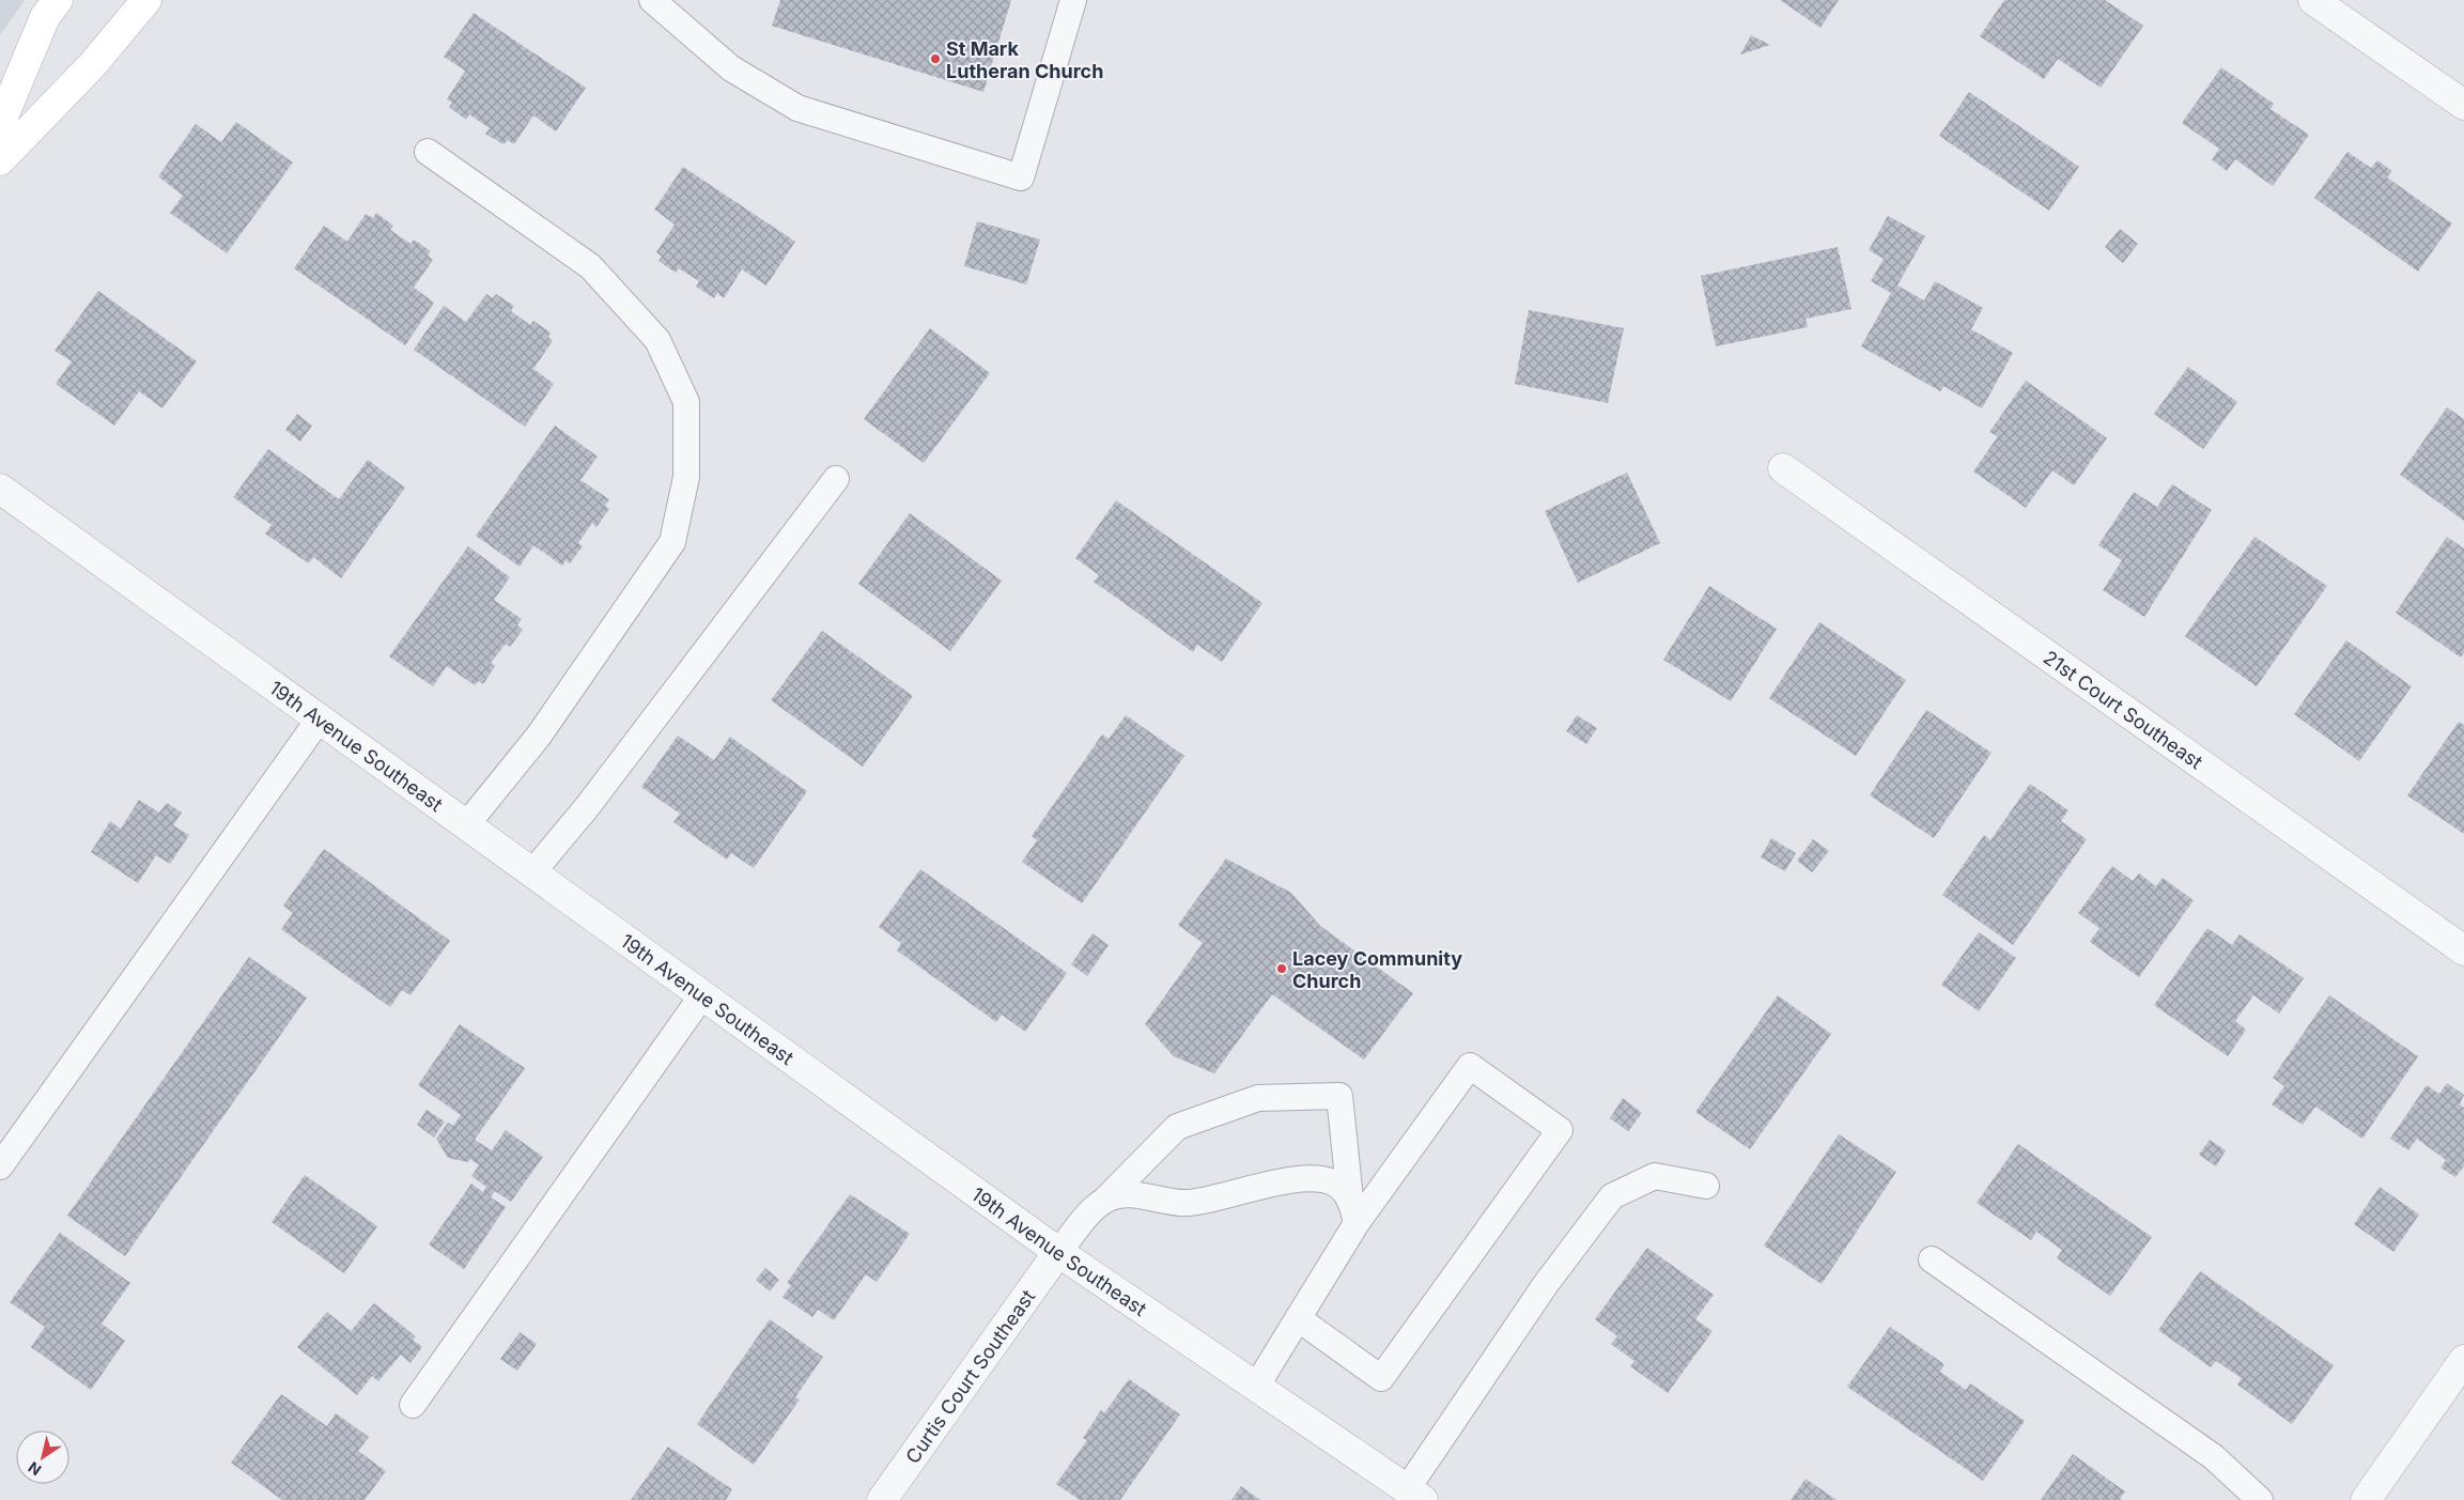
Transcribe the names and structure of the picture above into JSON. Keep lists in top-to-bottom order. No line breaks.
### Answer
{"streets":{"street":["21st Court Southeast","19th Avenue Southeast","Curtis Court Southeast"]},"crossings":[["19th Avenue Southeast","Curtis Court Southeast"]],"places":["St Mark Lutheran Church","Lacey Community Church"],"north":"bottom left"}
